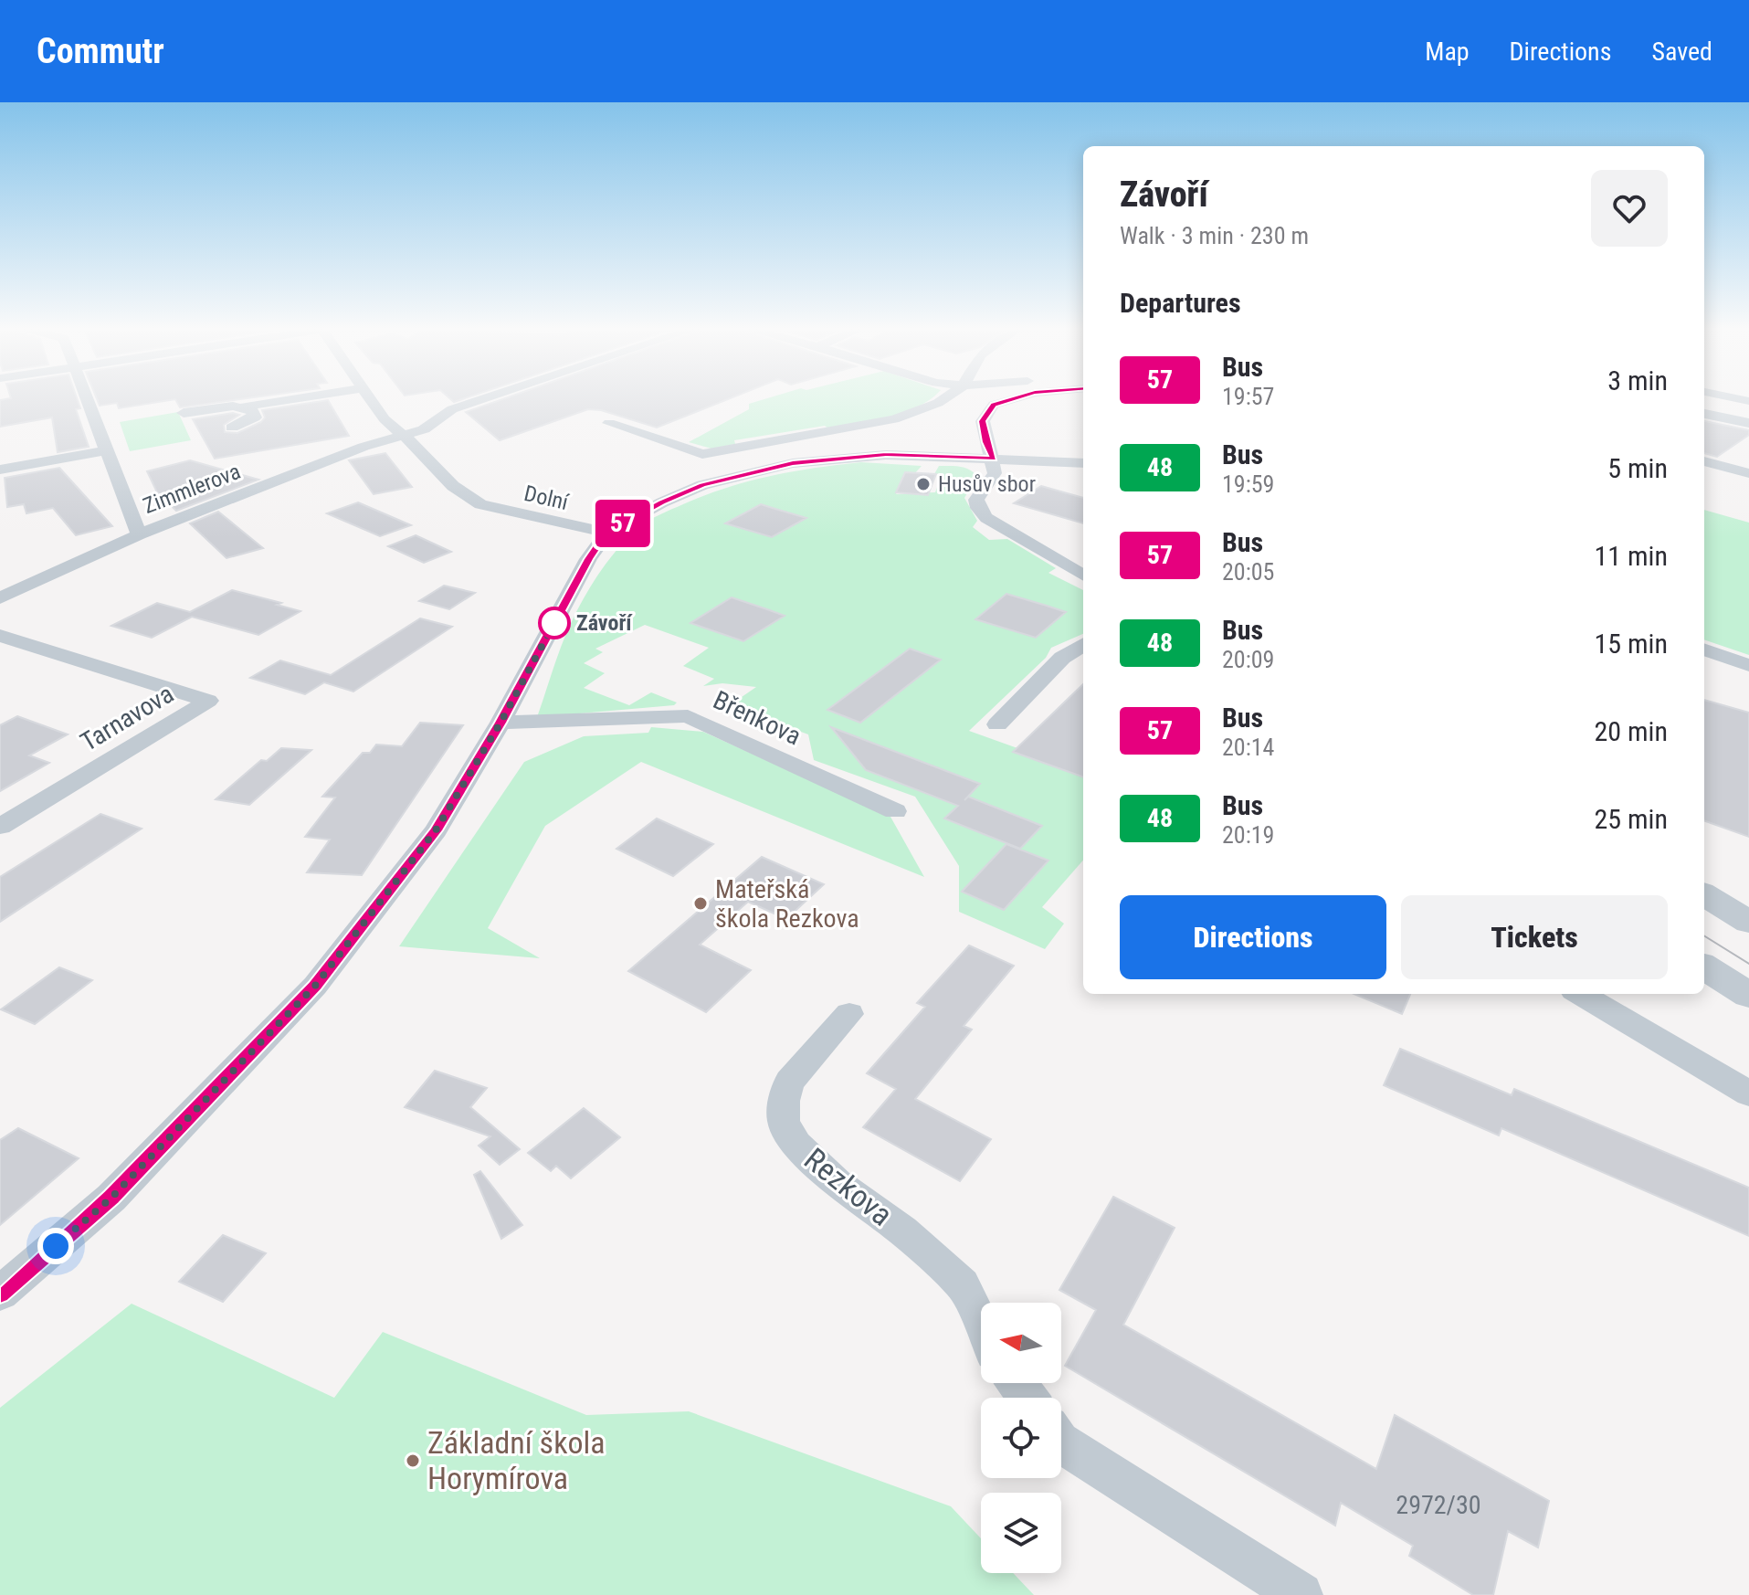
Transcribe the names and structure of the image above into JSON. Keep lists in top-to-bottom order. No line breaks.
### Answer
{"streets":{"street":["Zimmlerova","Dolní","Tarnavova","Břenkova","Rezkova"]},"crossings":[["Zimmlerova","Dolní"]],"places":["Husův sbor","Závoří","Mateřská škola Rezkova","Základní škola Horymírova"],"lines":["bus line 57"],"house_numbers":["2972/30"],"north":"left","page":{"header":"Commutr","nav":["Map","Directions","Saved"],"on_map":"57","heading":[["Závoří","Walk · 3 min · 230 m"],"Departures"],"list":[{"mark":"57","name":"Bus","note":"19:57","value":"3 min"},{"mark":"48","name":"Bus","note":"19:59","value":"5 min"},{"mark":"57","name":"Bus","note":"20:05","value":"11 min"},{"mark":"48","name":"Bus","note":"20:09","value":"15 min"},{"mark":"57","name":"Bus","note":"20:14","value":"20 min"},{"mark":"48","name":"Bus","note":"20:19","value":"25 min"}],"buttons":["Directions","Tickets"]}}
